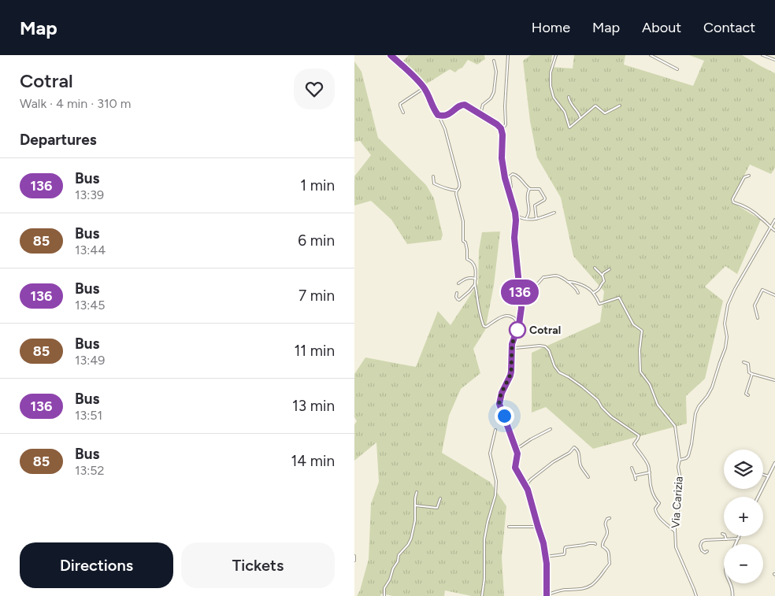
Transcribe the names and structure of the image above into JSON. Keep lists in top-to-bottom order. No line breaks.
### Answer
{"streets":{"street":["Via Carizia"]},"places":["Cotral"],"lines":["bus line 136"],"page":{"header":"Map","nav":["Home","Map","About","Contact"],"heading":[["Cotral","Walk · 4 min · 310 m"],"Departures"],"on_map":"136","list":[{"mark":"136","name":"Bus","note":"13:39","value":"1 min"},{"mark":"85","name":"Bus","note":"13:44","value":"6 min"},{"mark":"136","name":"Bus","note":"13:45","value":"7 min"},{"mark":"85","name":"Bus","note":"13:49","value":"11 min"},{"mark":"136","name":"Bus","note":"13:51","value":"13 min"},{"mark":"85","name":"Bus","note":"13:52","value":"14 min"}],"map_buttons":["+","−"],"buttons":["Directions","Tickets"]}}
